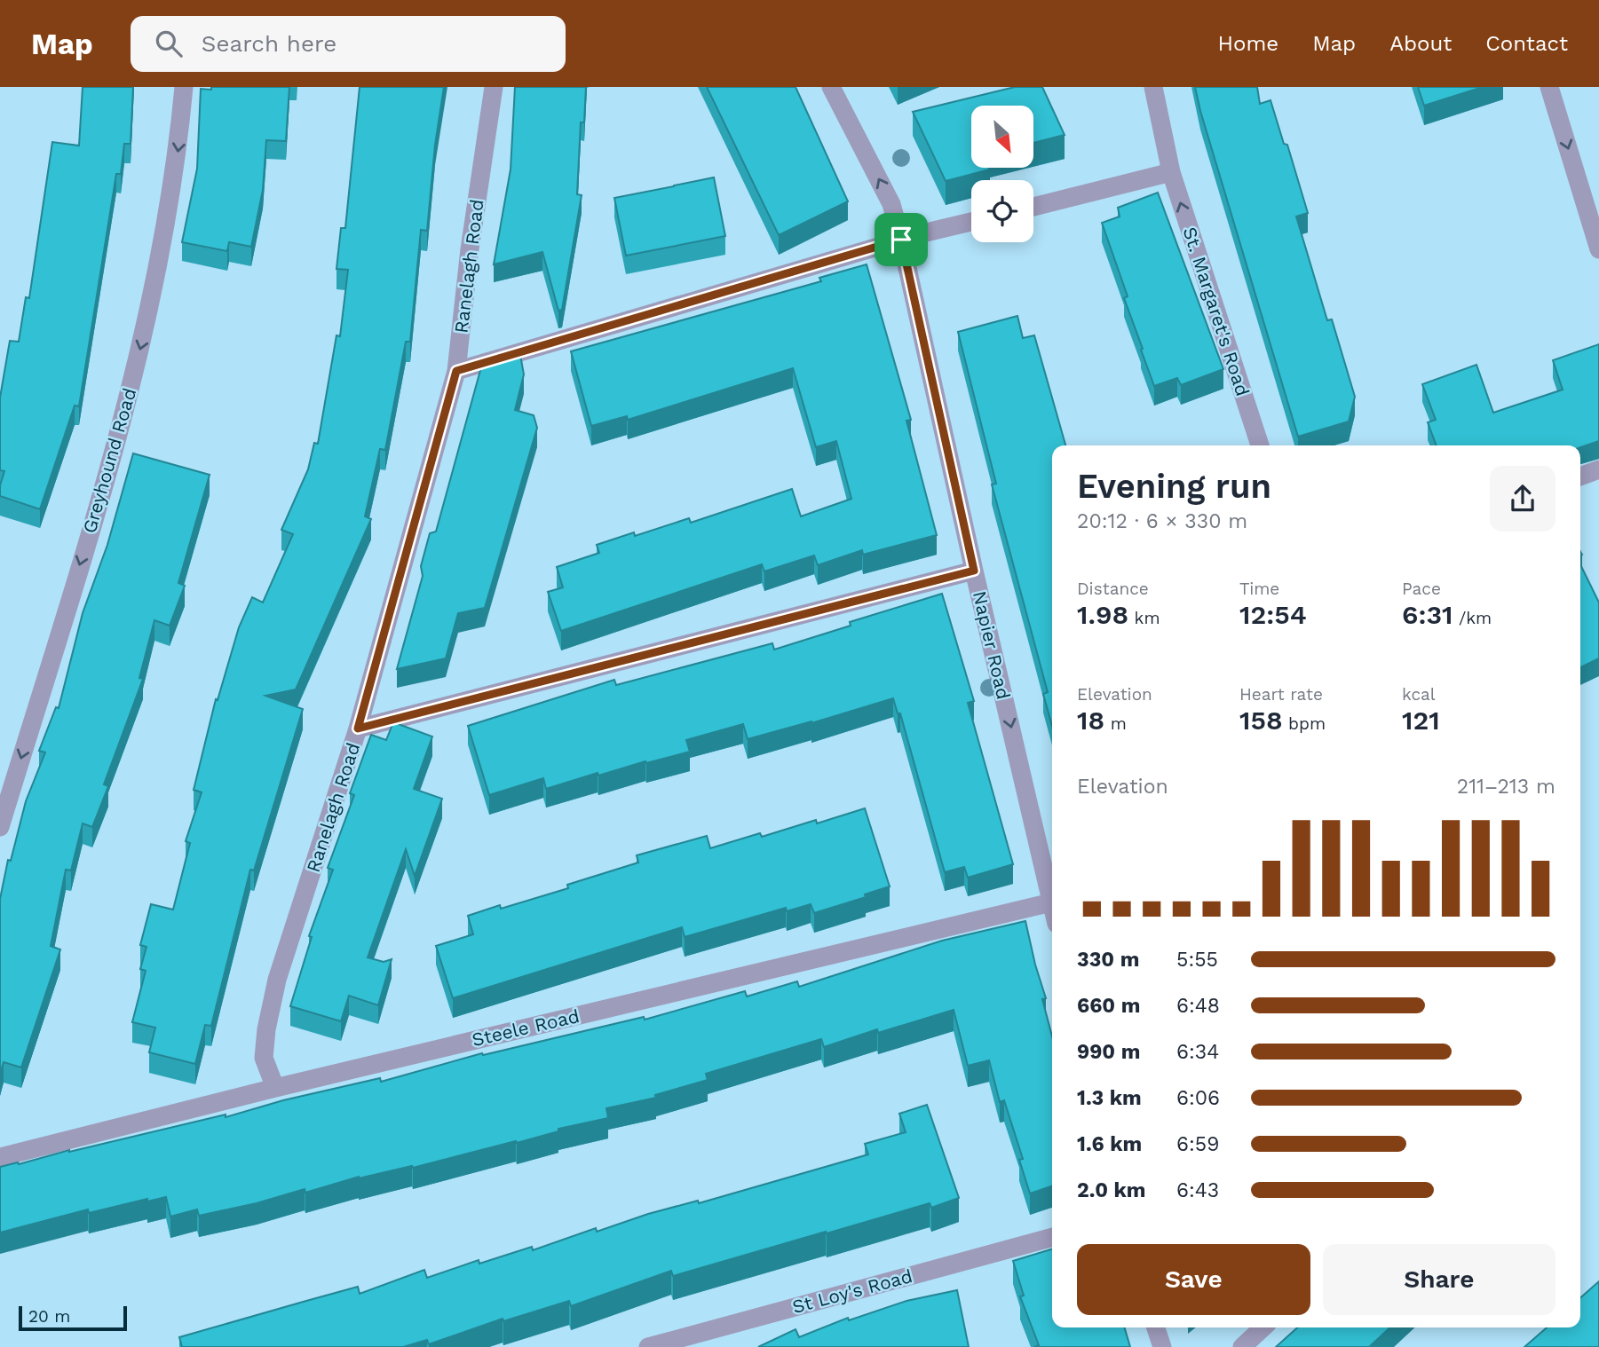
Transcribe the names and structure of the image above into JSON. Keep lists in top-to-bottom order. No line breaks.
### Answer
{"streets":{"street":["Ranelagh Road","St. Margaret's Road","Greyhound Road","Napier Road","Steele Road","St Loy's Road"]},"crossings":[["Ranelagh Road","Steele Road"],["Napier Road","Steele Road"]],"one_way":["St. Margaret's Road","Greyhound Road"],"scale_bar":"20 m","north":"bottom right","page":{"header":"Map","search":"Search here","nav":["Home","Map","About","Contact"],"heading":["Evening run","20:12 · 6 × 330 m"],"stats":[["Distance","1.98 km"],["Time","12:54"],["Pace","6:31 /km"],["Elevation","18 m"],["Heart rate","158 bpm"],["kcal","121"]],"chart":["Elevation","211–213 m"],"list":[{"name":"330 m","note":"5:55"},{"name":"660 m","note":"6:48"},{"name":"990 m","note":"6:34"},{"name":"1.3 km","note":"6:06"},{"name":"1.6 km","note":"6:59"},{"name":"2.0 km","note":"6:43"}],"buttons":["Save","Share"],"scale":"20 m"}}
